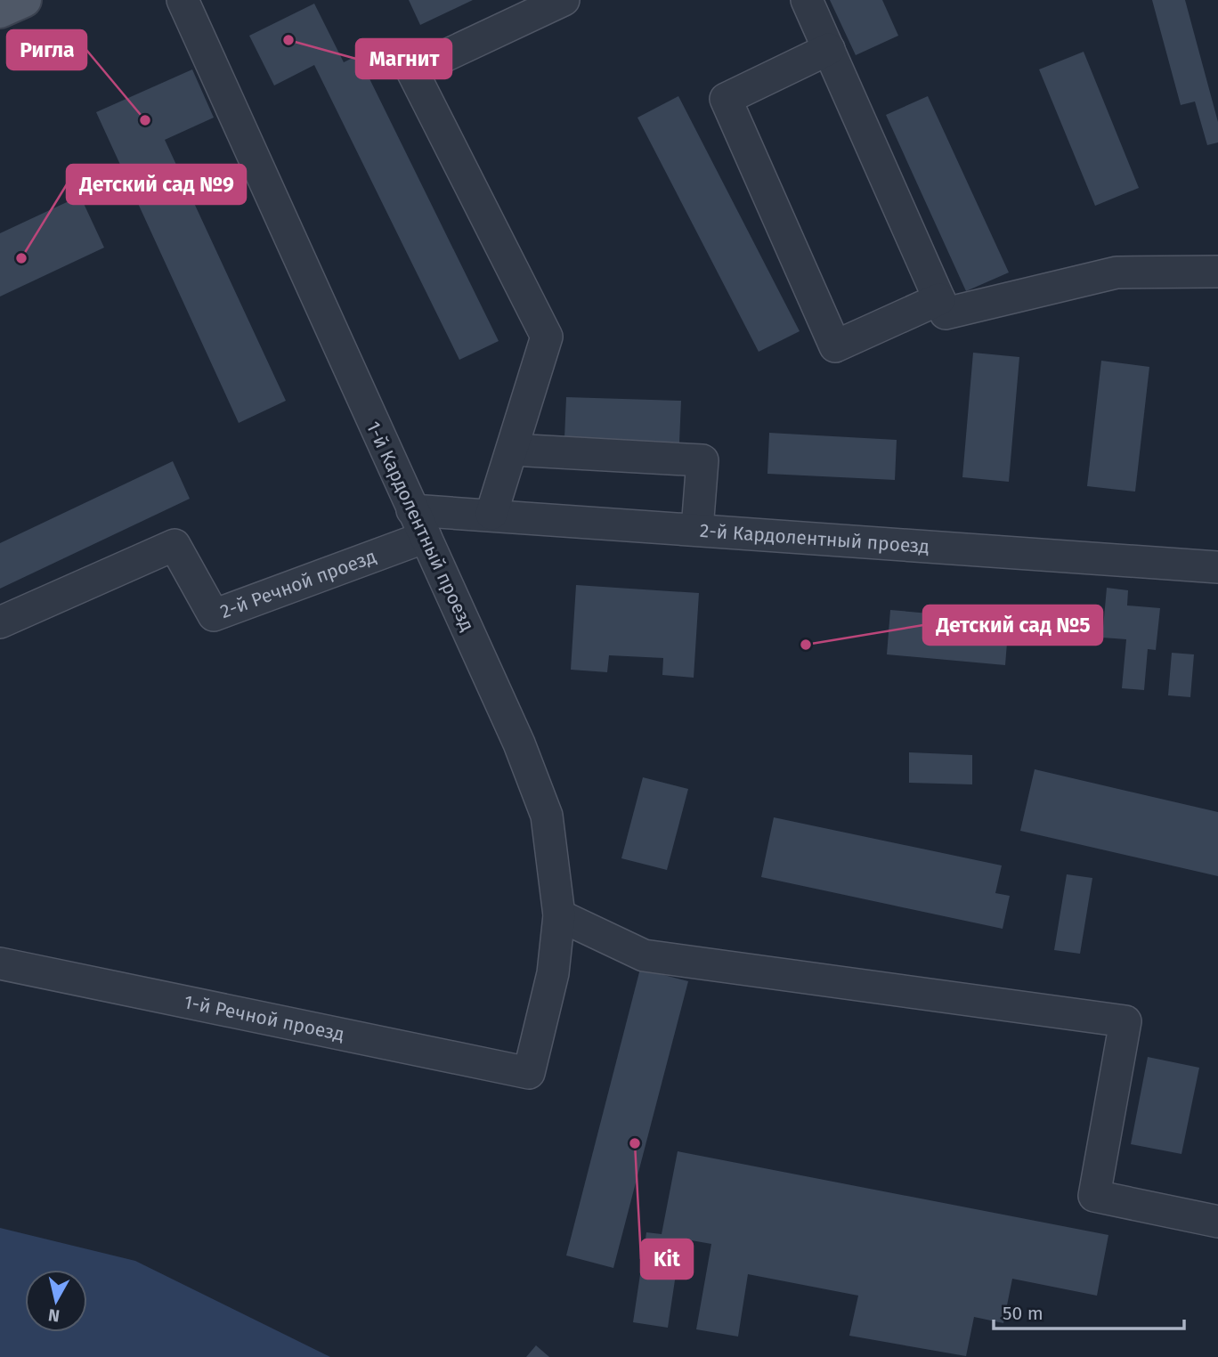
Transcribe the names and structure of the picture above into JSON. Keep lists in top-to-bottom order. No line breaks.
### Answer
{"streets":{"street":["1-й Кардолентный проезд","2-й Кардолентный проезд","2-й Речной проезд","1-й Речной проезд"]},"crossings":[["1-й Кардолентный проезд","2-й Кардолентный проезд"],["1-й Кардолентный проезд","2-й Речной проезд"],["1-й Кардолентный проезд","1-й Речной проезд"],["2-й Кардолентный проезд","2-й Речной проезд"]],"places":["Магнит","Ригла","Детский сад №9","Детский сад №5","Kit"],"scale_bar":"50 m","north":"bottom"}
